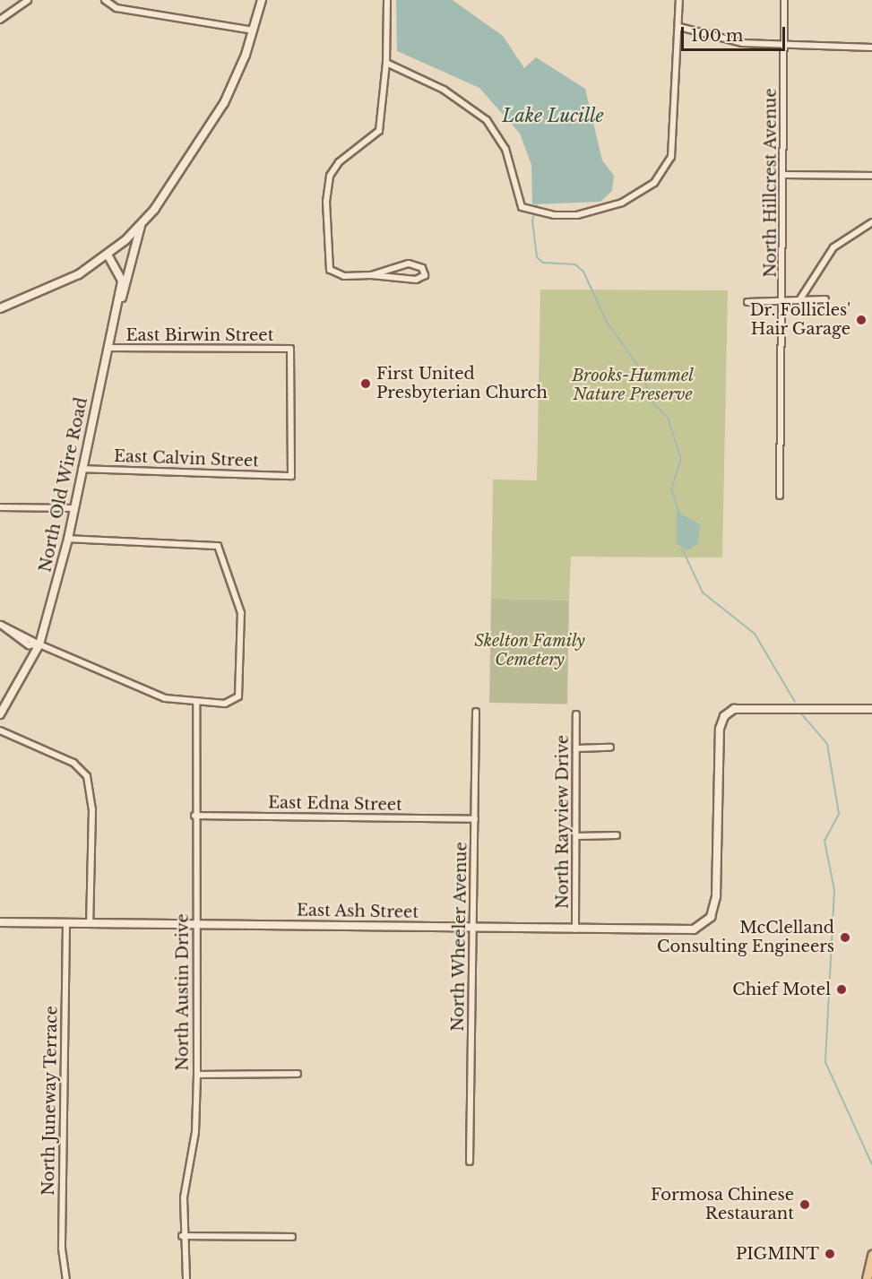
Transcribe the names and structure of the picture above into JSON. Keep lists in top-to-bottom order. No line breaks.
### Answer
{"streets":{"street":["North Hillcrest Avenue","East Birwin Street","East Calvin Street","North Old Wire Road","East Edna Street","North Rayview Drive","East Ash Street","North Wheeler Avenue","North Austin Drive","North Juneway Terrace"]},"crossings":[["East Birwin Street","East Calvin Street"],["East Birwin Street","North Old Wire Road"],["East Calvin Street","North Old Wire Road"],["East Edna Street","North Wheeler Avenue"],["East Edna Street","North Austin Drive"],["North Rayview Drive","East Ash Street"],["East Ash Street","North Wheeler Avenue"],["East Ash Street","North Austin Drive"],["East Ash Street","North Juneway Terrace"]],"water":["Lake Lucille"],"parks":["Brooks-Hummel Nature Preserve","Skelton Family Cemetery"],"places":["Dr. Follicles' Hair Garage","First United Presbyterian Church","McClelland Consulting Engineers","Chief Motel","Formosa Chinese Restaurant","PIGMINT"],"scale_bar":"100 m"}
